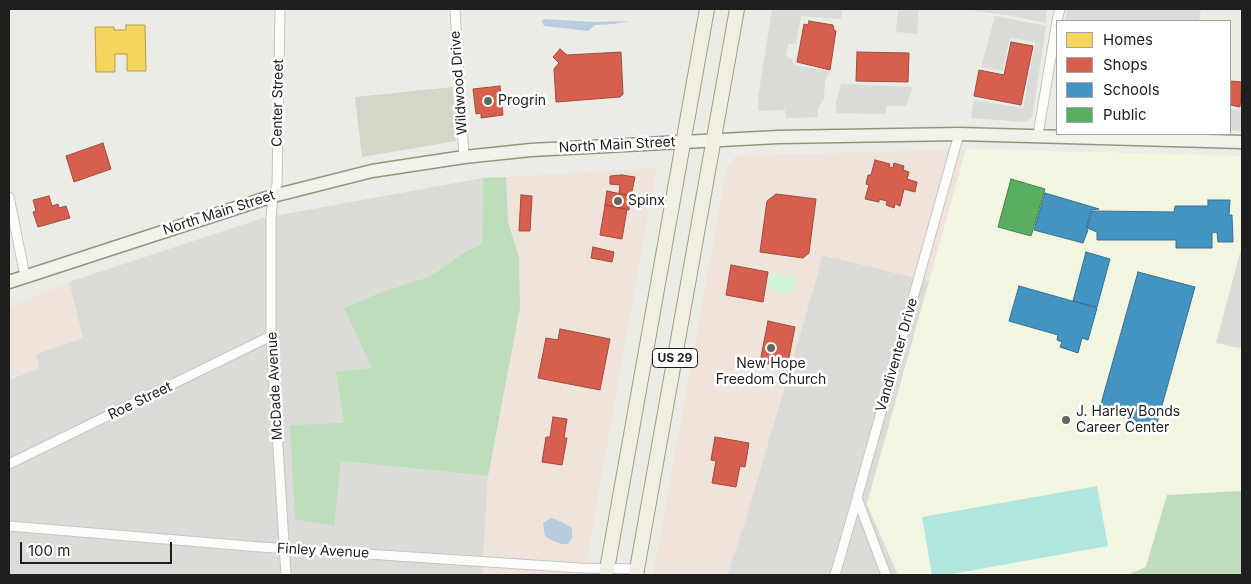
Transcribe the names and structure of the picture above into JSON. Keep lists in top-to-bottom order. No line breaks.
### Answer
{"streets":{"main road":["North Main Street","US 29"],"street":["Wildwood Drive","Center Street","Vandiventer Drive","McDade Avenue","Roe Street","Finley Avenue"]},"crossings":[["Wildwood Drive","North Main Street"],["Center Street","North Main Street"],["Center Street","McDade Avenue"],["North Main Street","Vandiventer Drive"],["North Main Street","US 29"],["North Main Street","McDade Avenue"],["US 29","Finley Avenue"],["McDade Avenue","Roe Street"],["McDade Avenue","Finley Avenue"]],"places":["Progrin","Spinx","New Hope Freedom Church","J. Harley Bonds Career Center"],"legend":["Homes","Shops","Schools","Public"],"scale_bar":"100 m"}
